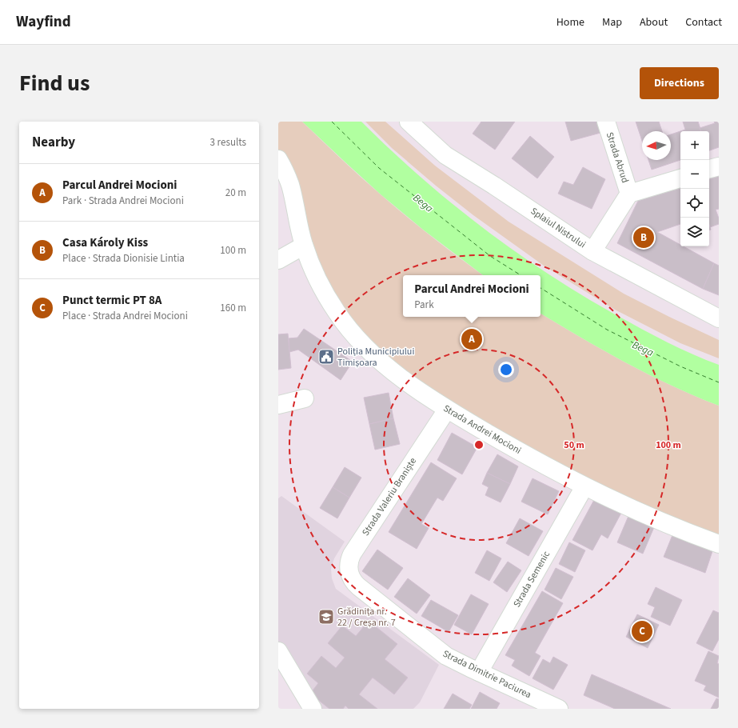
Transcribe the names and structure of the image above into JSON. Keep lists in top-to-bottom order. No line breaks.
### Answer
{"streets":{"street":["Strada Abrud","Splaiul Nistrului","Strada Andrei Mocioni","Strada Valeriu Braniște","Strada Semenic","Strada Dimitrie Paciurea"]},"crossings":[["Strada Andrei Mocioni","Strada Valeriu Braniște"],["Strada Andrei Mocioni","Strada Semenic"],["Strada Valeriu Braniște","Strada Dimitrie Paciurea"],["Strada Semenic","Strada Dimitrie Paciurea"]],"water":["Bega"],"places":{"public building":["Poliția Municipiului Timișoara"],"school or university":["Grădinița nr. 22 / Creșa nr. 7"]},"north":"left","page":{"header":"Wayfind","nav":["Home","Map","About","Contact"],"title":"Find us","buttons":"Directions","heading":["Nearby","3 results"],"map_buttons":["+","−"],"list":[{"mark":"A","name":"Parcul Andrei Mocioni","note":"Park · Strada Andrei Mocioni","value":"20 m"},{"mark":"B","name":"Casa Károly Kiss","note":"Place · Strada Dionisie Lintia","value":"100 m"},{"mark":"C","name":"Punct termic PT 8A","note":"Place · Strada Andrei Mocioni","value":"160 m"}],"pins":["B","A","C"],"popup":["Parcul Andrei Mocioni","Park"]},"rings":["50 m","100 m"]}
